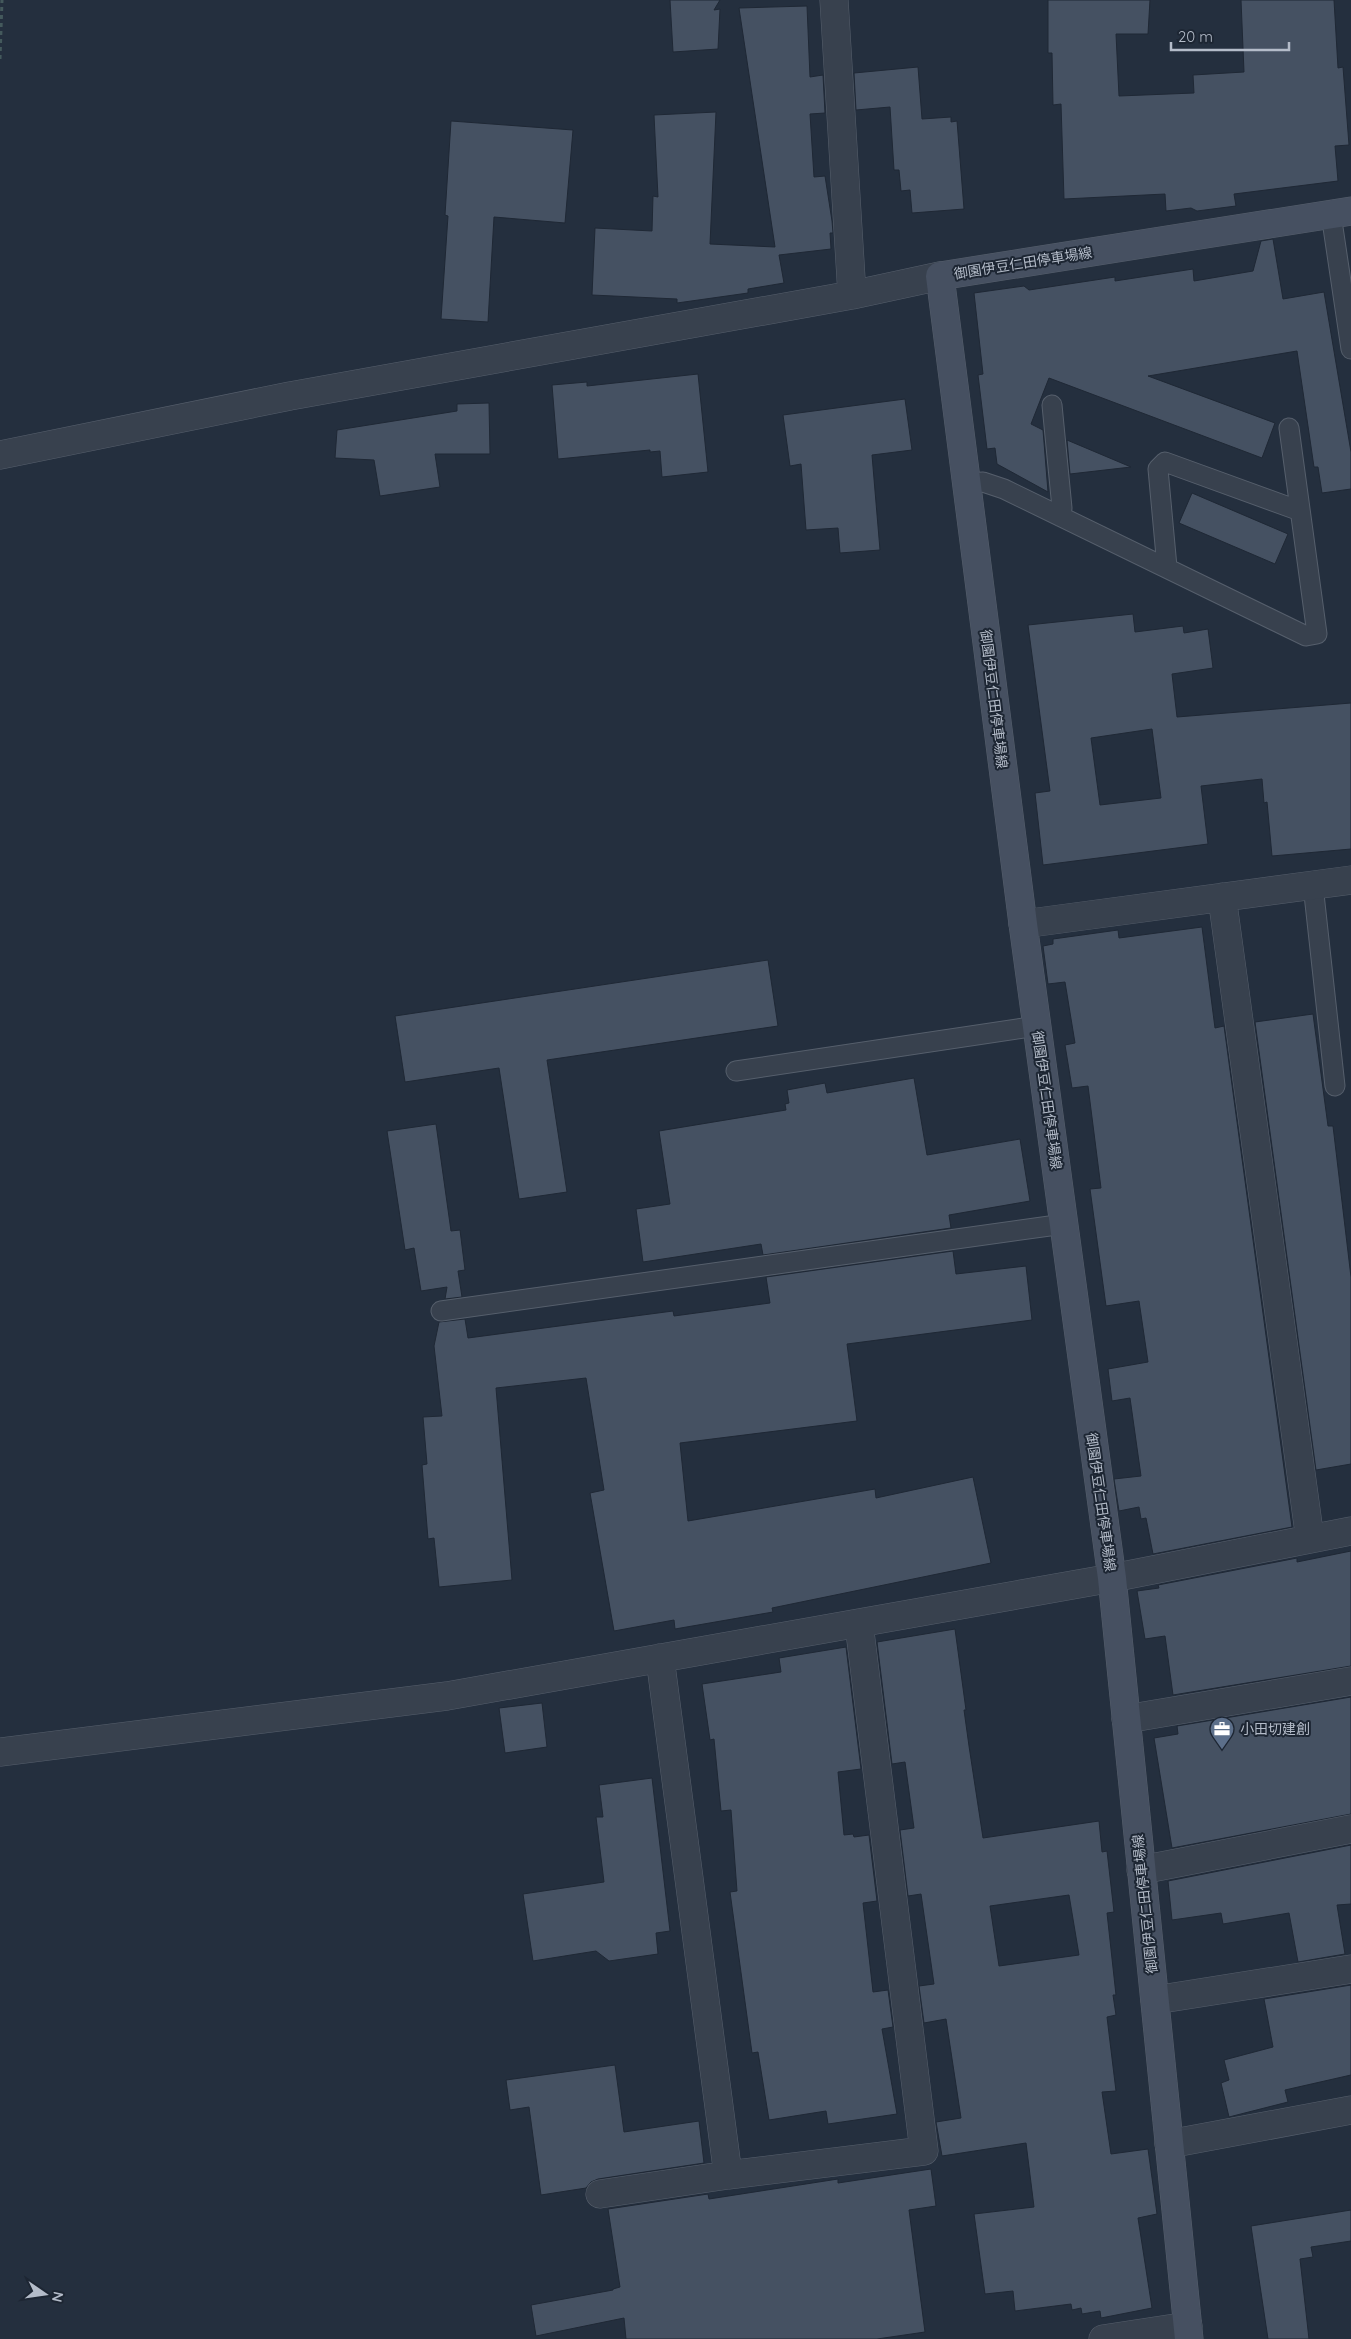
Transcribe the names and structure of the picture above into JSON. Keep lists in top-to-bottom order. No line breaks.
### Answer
{"streets":{"main road":["御園伊豆仁田停車場線"]},"places":{"office":["小田切建創"]},"scale_bar":"20 m","north":"right"}
